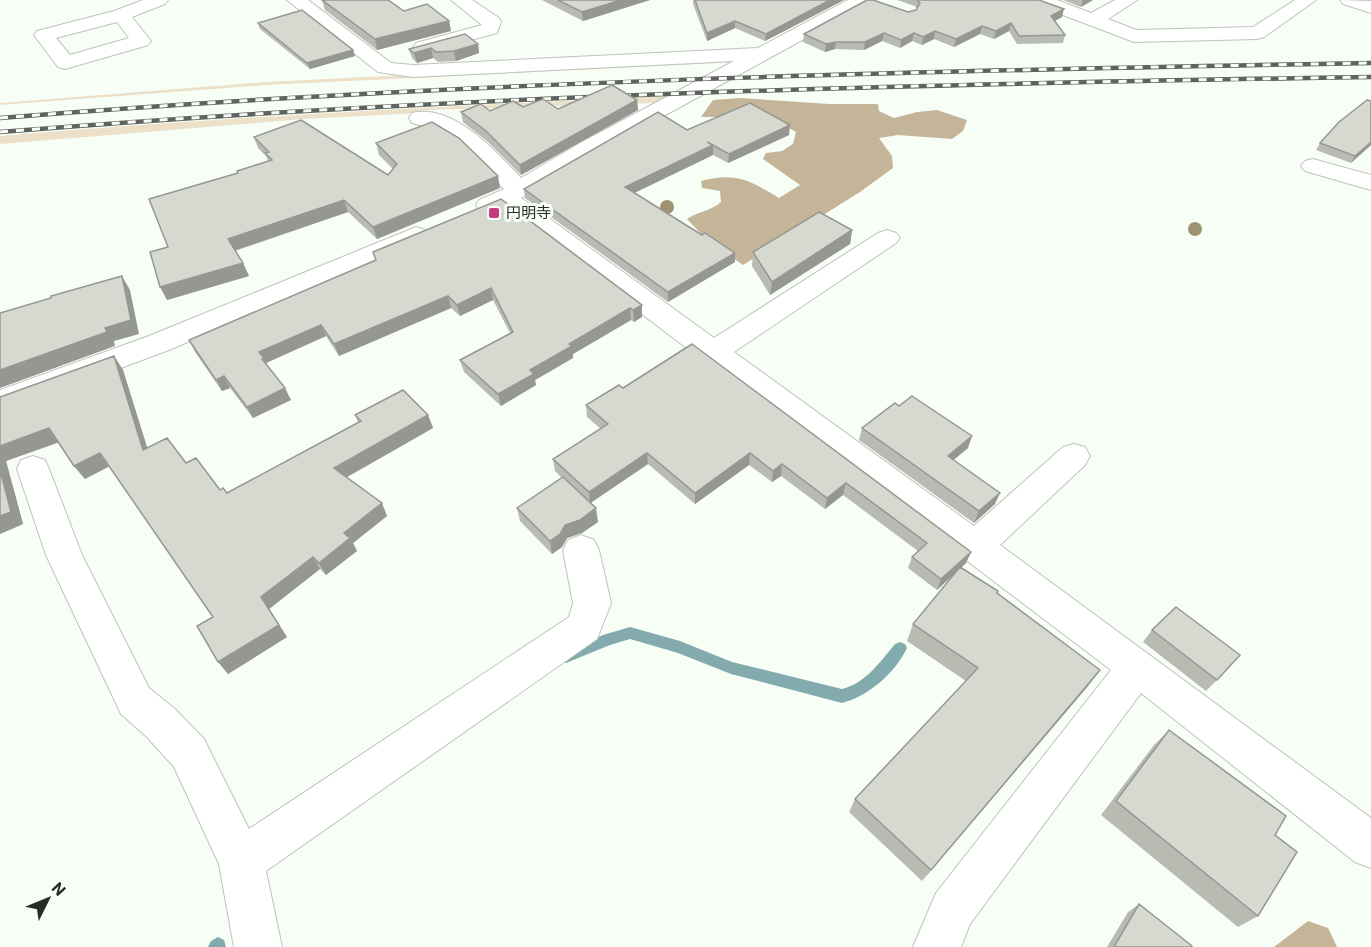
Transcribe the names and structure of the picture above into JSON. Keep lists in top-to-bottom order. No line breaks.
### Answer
{"places":{"transit":["円明寺"]},"north":"top right"}
